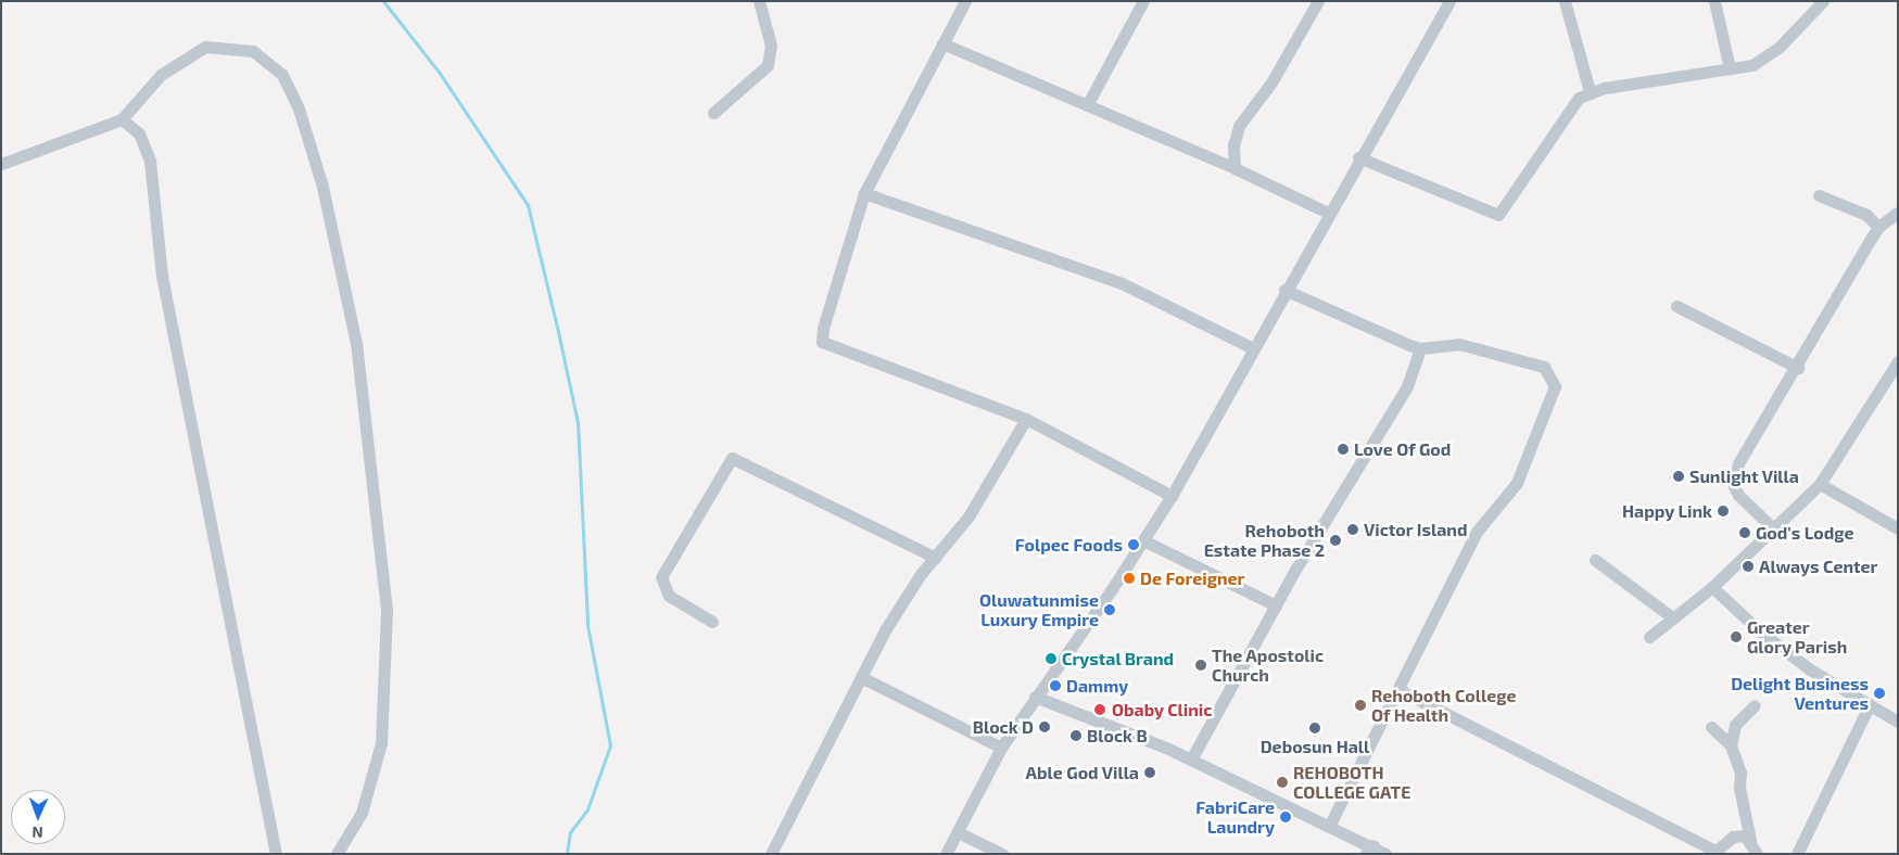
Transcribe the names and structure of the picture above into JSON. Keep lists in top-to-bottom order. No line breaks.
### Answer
{"places":["Love Of God","Sunlight Villa","Happy Link","Victor Island","God's Lodge","Rehoboth Estate Phase 2","Folpec Foods","Always Center","De Foreigner","Oluwatunmise Luxury Empire","Greater Glory Parish","Crystal Brand","The Apostolic Church","Dammy","Delight Business Ventures","Rehoboth College Of Health","Obaby Clinic","Block D","Debosun Hall","Block B","Able God Villa","REHOBOTH COLLEGE GATE","FabriCare Laundry"],"north":"bottom"}
